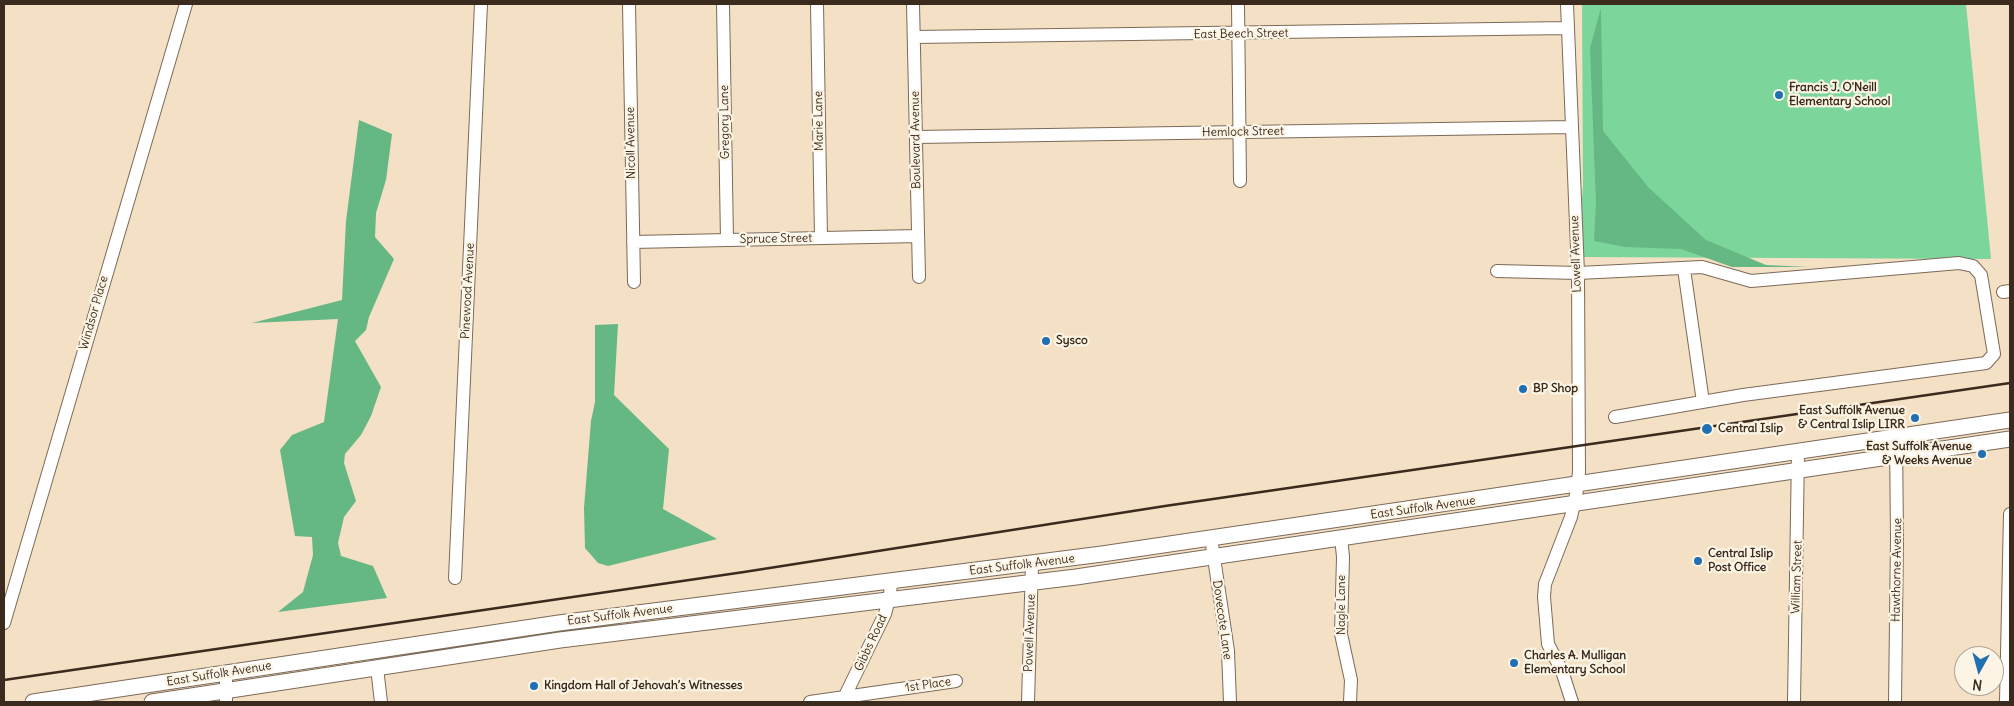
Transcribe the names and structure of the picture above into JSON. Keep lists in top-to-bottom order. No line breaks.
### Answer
{"streets":{"main road":["East Suffolk Avenue"],"street":["East Beech Street","Marie Lane","Gregory Lane","Hemlock Street","Boulevard Avenue","Nicoll Avenue","Spruce Street","Lowell Avenue","Pinewood Avenue","Windsor Place","Hawthorne Avenue","William Street","Nagle Lane","Dovecote Lane","Powell Avenue","Gibbs Road","1st Place"]},"crossings":[["East Beech Street","Boulevard Avenue"],["East Beech Street","Lowell Avenue"],["Marie Lane","Spruce Street"],["Gregory Lane","Spruce Street"],["Hemlock Street","Boulevard Avenue"],["Hemlock Street","Lowell Avenue"],["Boulevard Avenue","Spruce Street"],["Nicoll Avenue","Spruce Street"],["Lowell Avenue","East Suffolk Avenue"],["East Suffolk Avenue","Hawthorne Avenue"],["East Suffolk Avenue","William Street"],["East Suffolk Avenue","Nagle Lane"],["East Suffolk Avenue","Dovecote Lane"],["East Suffolk Avenue","Powell Avenue"],["East Suffolk Avenue","Gibbs Road"],["Gibbs Road","1st Place"]],"places":["Francis J. O'Neill Elementary School","Sysco","BP Shop","East Suffolk Avenue & Central Islip LIRR","Central Islip","East Suffolk Avenue & Weeks Avenue","Central Islip Post Office","Charles A. Mulligan Elementary School","Kingdom Hall of Jehovah’s Witnesses"],"north":"bottom"}
